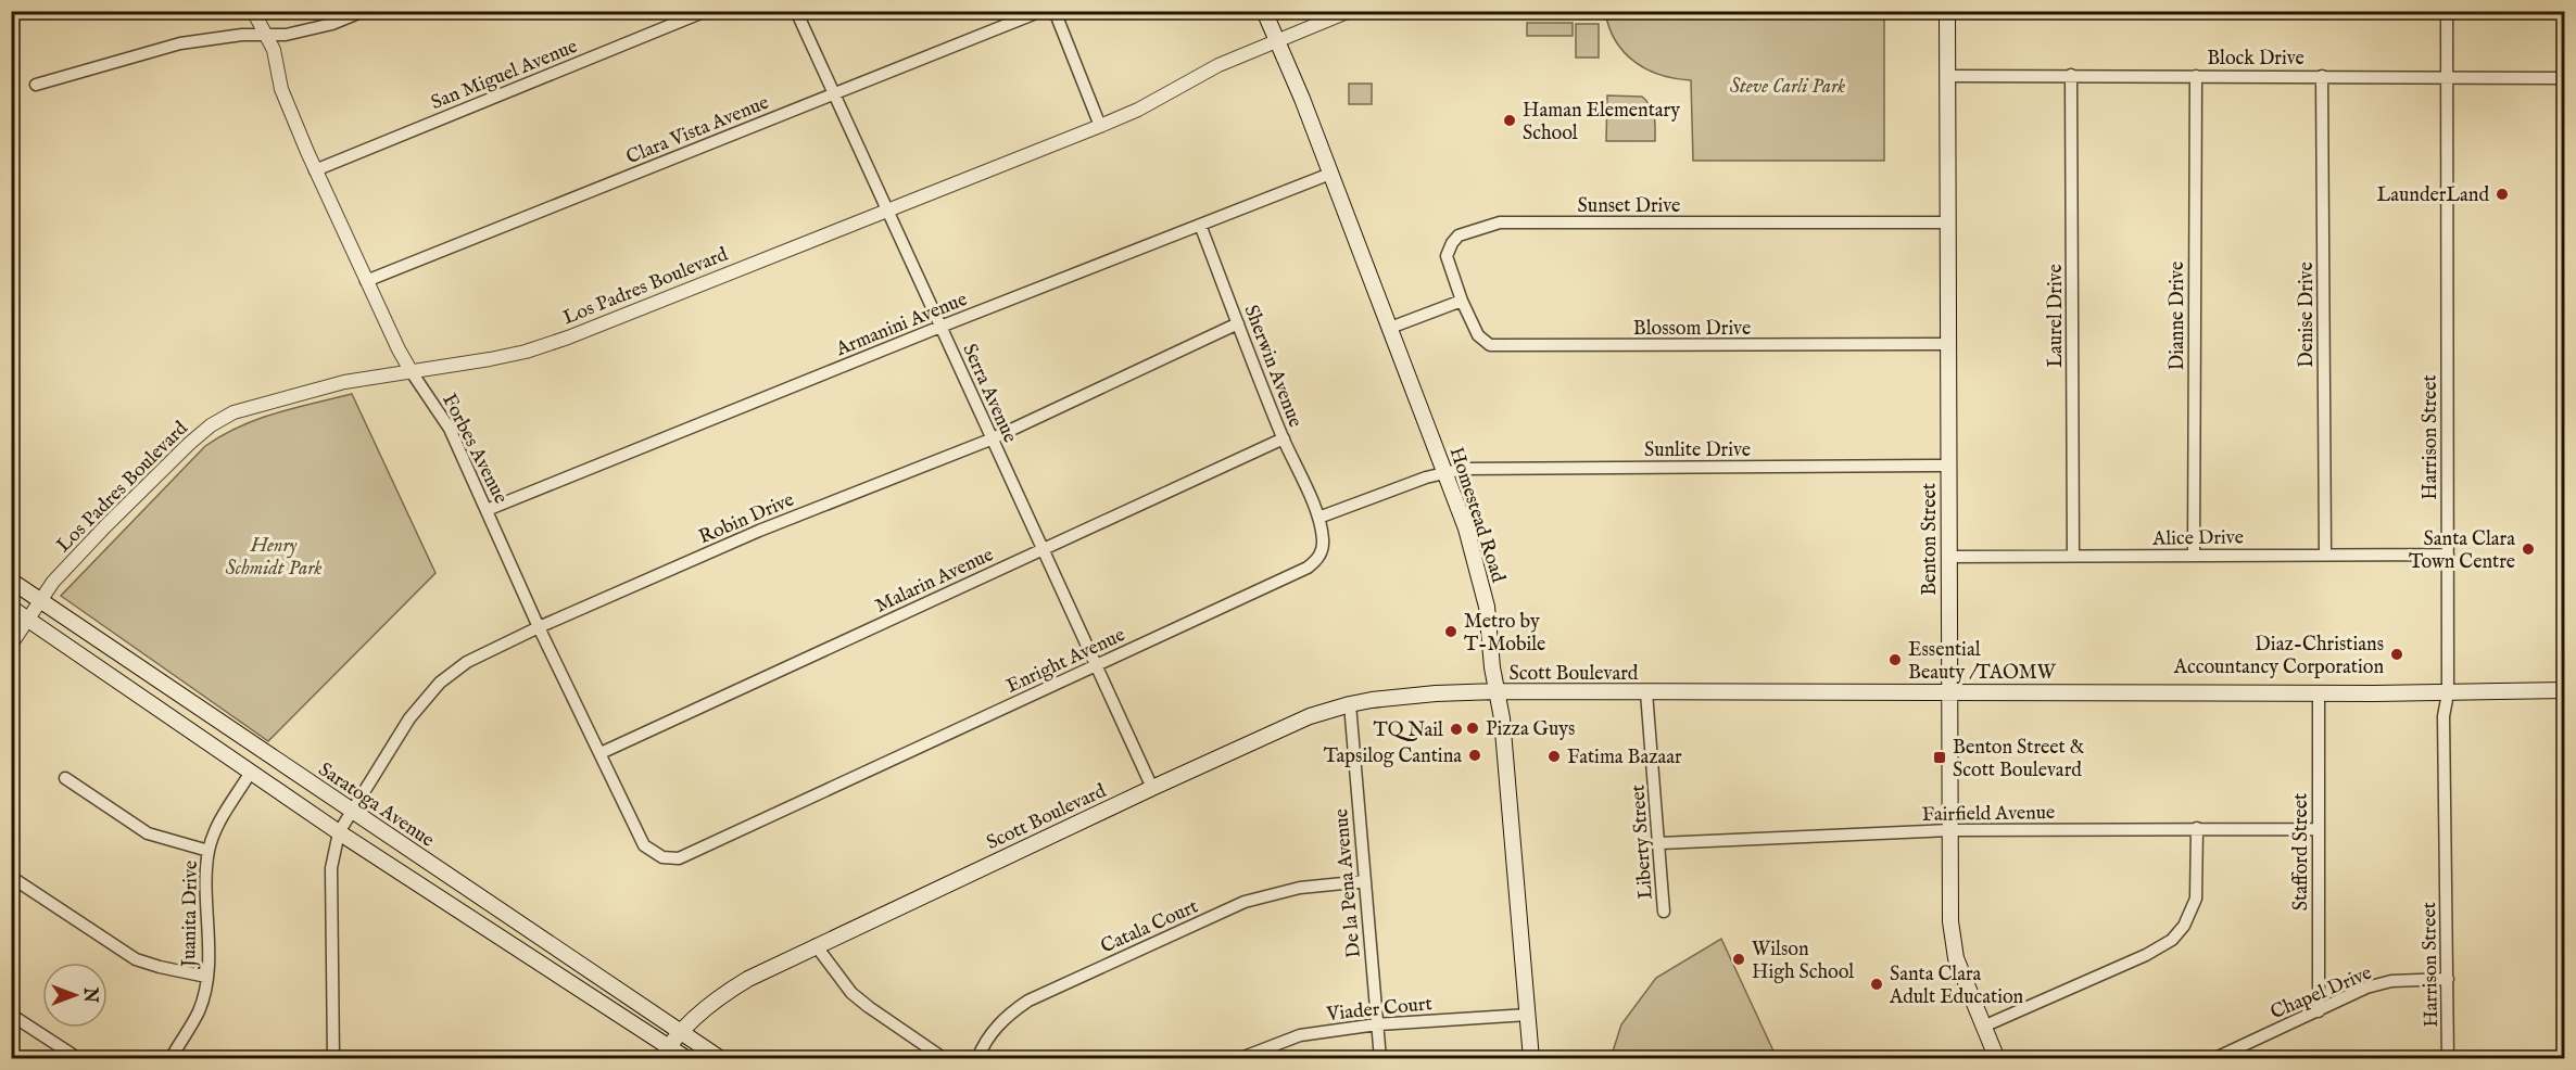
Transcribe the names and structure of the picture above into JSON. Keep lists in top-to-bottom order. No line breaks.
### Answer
{"streets":{"main road":["Homestead Road","Benton Street","Scott Boulevard","Saratoga Avenue"],"street":["Block Drive","San Miguel Avenue","Clara Vista Avenue","Sunset Drive","Los Padres Boulevard","Denise Drive","Laurel Drive","Dianne Drive","Armanini Avenue","Blossom Drive","Sherwin Avenue","Serra Avenue","Harrison Street","Forbes Avenue","Sunlite Drive","Robin Drive","Alice Drive","Malarin Avenue","Enright Avenue","Fairfield Avenue","Liberty Street","Stafford Street","De la Pena Avenue","Juanita Drive","Catala Court","Chapel Drive","Viader Court"]},"crossings":[["Block Drive","Denise Drive"],["Block Drive","Laurel Drive"],["Block Drive","Dianne Drive"],["Block Drive","Harrison Street"],["Block Drive","Benton Street"],["San Miguel Avenue","Forbes Avenue"],["Clara Vista Avenue","Serra Avenue"],["Clara Vista Avenue","Forbes Avenue"],["Sunset Drive","Blossom Drive"],["Sunset Drive","Benton Street"],["Los Padres Boulevard","Serra Avenue"],["Los Padres Boulevard","Forbes Avenue"],["Los Padres Boulevard","Homestead Road"],["Los Padres Boulevard","Saratoga Avenue"],["Denise Drive","Alice Drive"],["Laurel Drive","Alice Drive"],["Dianne Drive","Alice Drive"],["Armanini Avenue","Sherwin Avenue"],["Armanini Avenue","Serra Avenue"],["Armanini Avenue","Forbes Avenue"],["Armanini Avenue","Homestead Road"],["Blossom Drive","Benton Street"],["Sherwin Avenue","Robin Drive"],["Sherwin Avenue","Malarin Avenue"],["Sherwin Avenue","Enright Avenue"],["Serra Avenue","Robin Drive"],["Serra Avenue","Malarin Avenue"],["Serra Avenue","Enright Avenue"],["Serra Avenue","Scott Boulevard"],["Harrison Street","Alice Drive"],["Harrison Street","Scott Boulevard"],["Harrison Street","Chapel Drive"],["Forbes Avenue","Robin Drive"],["Forbes Avenue","Malarin Avenue"],["Forbes Avenue","Enright Avenue"],["Sunlite Drive","Homestead Road"],["Sunlite Drive","Benton Street"],["Homestead Road","Scott Boulevard"],["Homestead Road","Viader Court"],["Robin Drive","Saratoga Avenue"],["Alice Drive","Benton Street"],["Benton Street","Scott Boulevard"],["Benton Street","Fairfield Avenue"],["Scott Boulevard","Saratoga Avenue"],["Scott Boulevard","Liberty Street"],["Scott Boulevard","Stafford Street"],["Scott Boulevard","De la Pena Avenue"],["Fairfield Avenue","Liberty Street"],["Fairfield Avenue","Stafford Street"],["Stafford Street","Chapel Drive"],["De la Pena Avenue","Catala Court"],["De la Pena Avenue","Viader Court"]],"parks":["Steve Carli Park","Henry Schmidt Park"],"places":{"other":["Haman Elementary School","LaunderLand","Santa Clara Town Centre","Metro by T-Mobile","Diaz-Christians Accountancy Corporation","Essential Beauty /TAOMW","Pizza Guys","TQ Nail","Tapsilog Cantina","Fatima Bazaar","Wilson High School","Santa Clara Adult Education"],"transit":["Benton Street & Scott Boulevard"]},"north":"right"}
